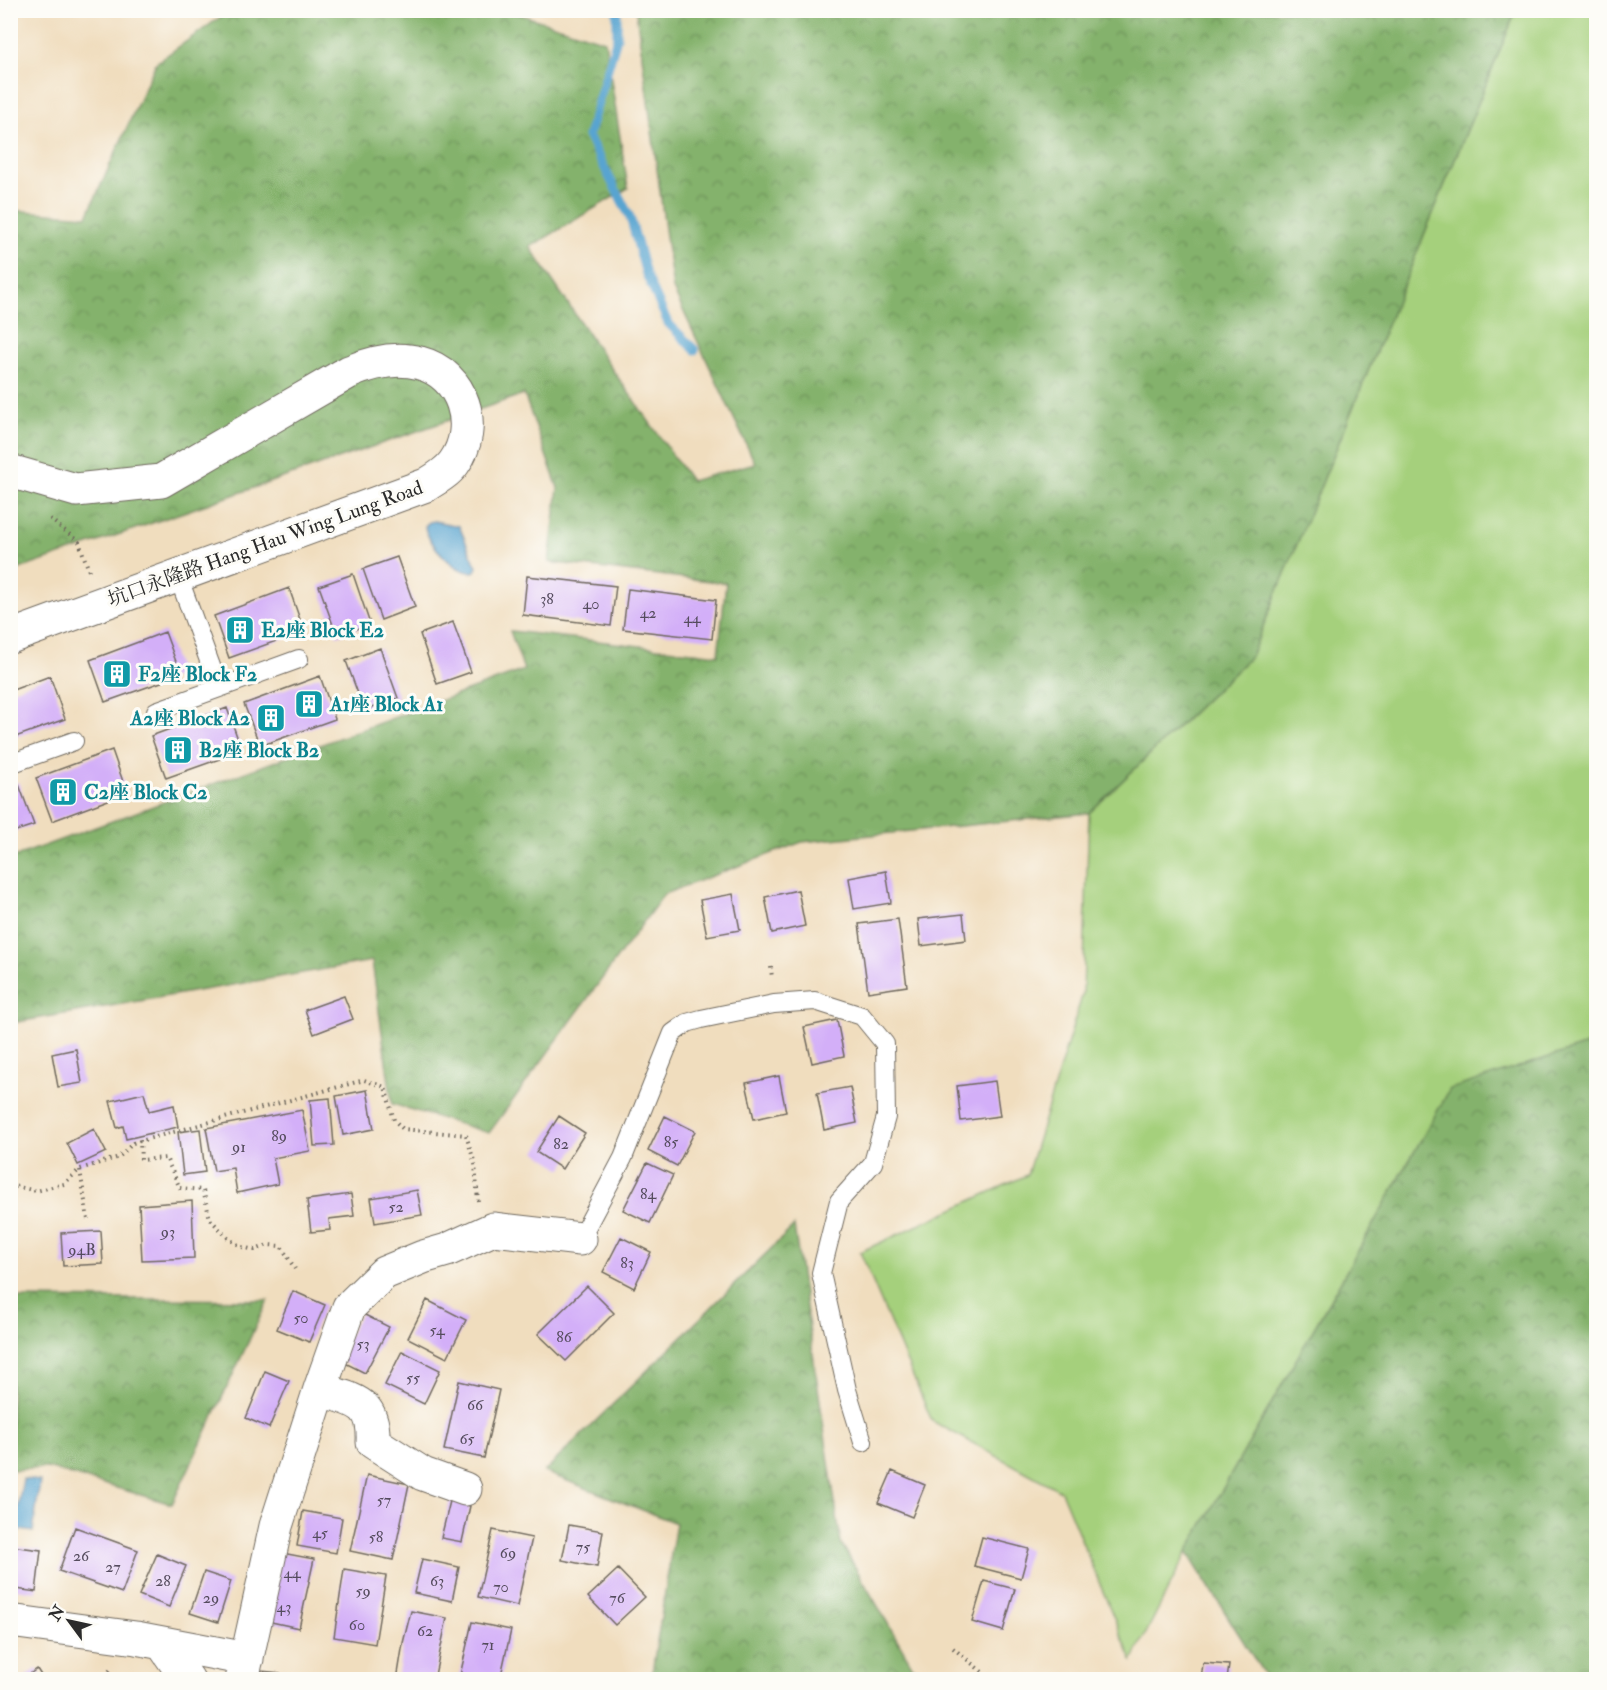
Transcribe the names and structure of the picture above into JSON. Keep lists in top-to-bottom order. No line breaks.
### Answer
{"streets":{"street":["坑口永隆路 Hang Hau Wing Lung Road"]},"places":{"building":["E2座 Block E2","F2座 Block F2","A1座 Block A1","A2座 Block A2","B2座 Block B2","C2座 Block C2"]},"house_numbers":["38","40","42","44","89","85","82","91","84","52","93","94B","83","50","54","86","53","55","66","65","57","45","58","75","69","26","27","44","28","63","70","59","29","76","43","60","62","71"],"north":"top left"}
